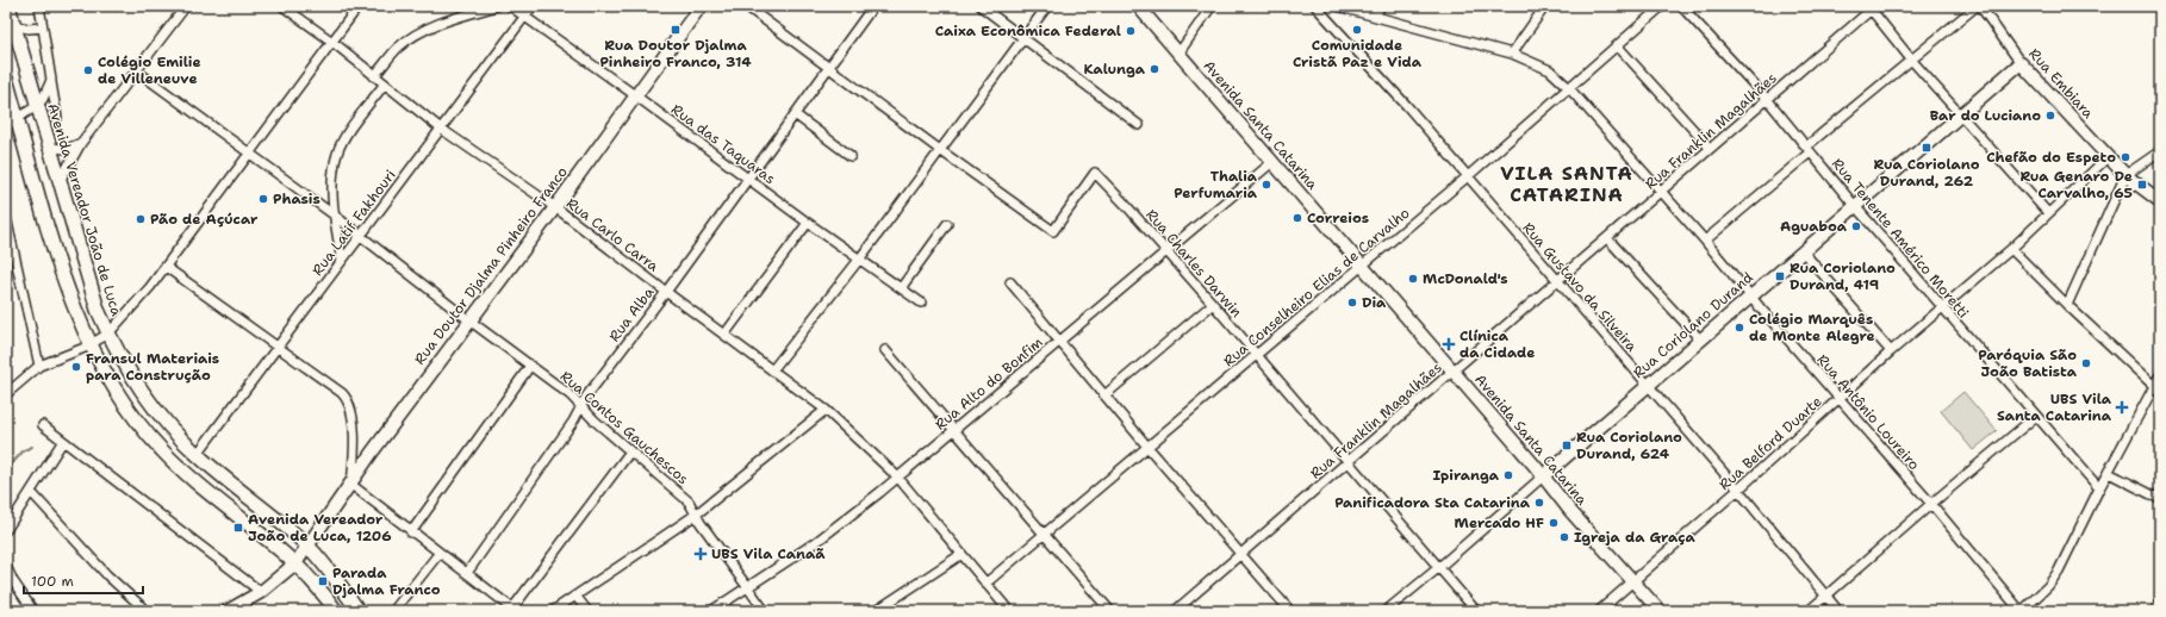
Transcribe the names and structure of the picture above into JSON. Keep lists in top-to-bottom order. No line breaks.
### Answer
{"streets":{"main road":["Avenida Vereador João de Luca"],"street":["Rua Embiara","Avenida Santa Catarina","Rua Franklin Magalhães","Rua das Taquaras","Rua Latif Fakhouri","Rua Carlo Carra","Rua Tenente Américo Moretti","Rua Charles Darwin","Rua Doutor Djalma Pinheiro Franco","Rua Conselheiro Elias de Carvalho","Rua Gustavo da Silveira","Rua Alba","Rua Coriolano Durand","Rua Alto do Bonfim","Rua Antônio Loureiro","Rua Contos Gauchescos","Rua Belford Duarte"]},"crossings":[["Rua Embiara","Rua Coriolano Durand"],["Rua Embiara","Rua Belford Duarte"],["Avenida Santa Catarina","Rua Franklin Magalhães"],["Avenida Santa Catarina","Rua Conselheiro Elias de Carvalho"],["Avenida Santa Catarina","Rua Coriolano Durand"],["Avenida Santa Catarina","Rua Alto do Bonfim"],["Avenida Santa Catarina","Rua Belford Duarte"],["Rua Franklin Magalhães","Rua Tenente Américo Moretti"],["Rua Franklin Magalhães","Rua Charles Darwin"],["Rua Franklin Magalhães","Rua Gustavo da Silveira"],["Rua Franklin Magalhães","Rua Antônio Loureiro"],["Rua das Taquaras","Rua Latif Fakhouri"],["Rua das Taquaras","Rua Doutor Djalma Pinheiro Franco"],["Rua das Taquaras","Rua Alba"],["Avenida Vereador João de Luca","Rua Latif Fakhouri"],["Avenida Vereador João de Luca","Rua Doutor Djalma Pinheiro Franco"],["Rua Latif Fakhouri","Rua Carlo Carra"],["Rua Latif Fakhouri","Rua Contos Gauchescos"],["Rua Carlo Carra","Rua Doutor Djalma Pinheiro Franco"],["Rua Carlo Carra","Rua Conselheiro Elias de Carvalho"],["Rua Carlo Carra","Rua Alba"],["Rua Carlo Carra","Rua Alto do Bonfim"],["Rua Tenente Américo Moretti","Rua Coriolano Durand"],["Rua Tenente Américo Moretti","Rua Belford Duarte"],["Rua Charles Darwin","Rua Conselheiro Elias de Carvalho"],["Rua Charles Darwin","Rua Coriolano Durand"],["Rua Charles Darwin","Rua Alto do Bonfim"],["Rua Doutor Djalma Pinheiro Franco","Rua Contos Gauchescos"],["Rua Conselheiro Elias de Carvalho","Rua Gustavo da Silveira"],["Rua Conselheiro Elias de Carvalho","Rua Antônio Loureiro"],["Rua Gustavo da Silveira","Rua Coriolano Durand"],["Rua Gustavo da Silveira","Rua Belford Duarte"],["Rua Alba","Rua Contos Gauchescos"],["Rua Coriolano Durand","Rua Antônio Loureiro"],["Rua Alto do Bonfim","Rua Contos Gauchescos"],["Rua Antônio Loureiro","Rua Belford Duarte"]],"districts":["VILA SANTA CATARINA"],"places":{"transit":["Rua Doutor Djalma Pinheiro Franco, 314","Rua Coriolano Durand, 262","Rua Genaro De Carvalho, 65","Rua Coriolano Durand, 419","Rua Coriolano Durand, 624","Avenida Vereador João de Luca, 1206","Parada Djalma Franco"],"other":["Comunidade Cristã Paz e Vida","Caixa Econômica Federal","Kalunga","Colégio Emilie de Villeneuve","Bar do Luciano","Chefão do Espeto","Thalia Perfumaria","Phasis","Correios","Pão de Açúcar","Aguaboa","McDonald's","Dia","Colégio Marquês de Monte Alegre","Paróquia São João Batista","Fransul Materiais para Construção","Ipiranga","Panificadora Sta Catarina","Mercado HF","Igreja da Graça"],"health":["Clínica da Cidade","UBS Vila Santa Catarina","UBS Vila Canaã"]},"scale_bar":"100 m"}
